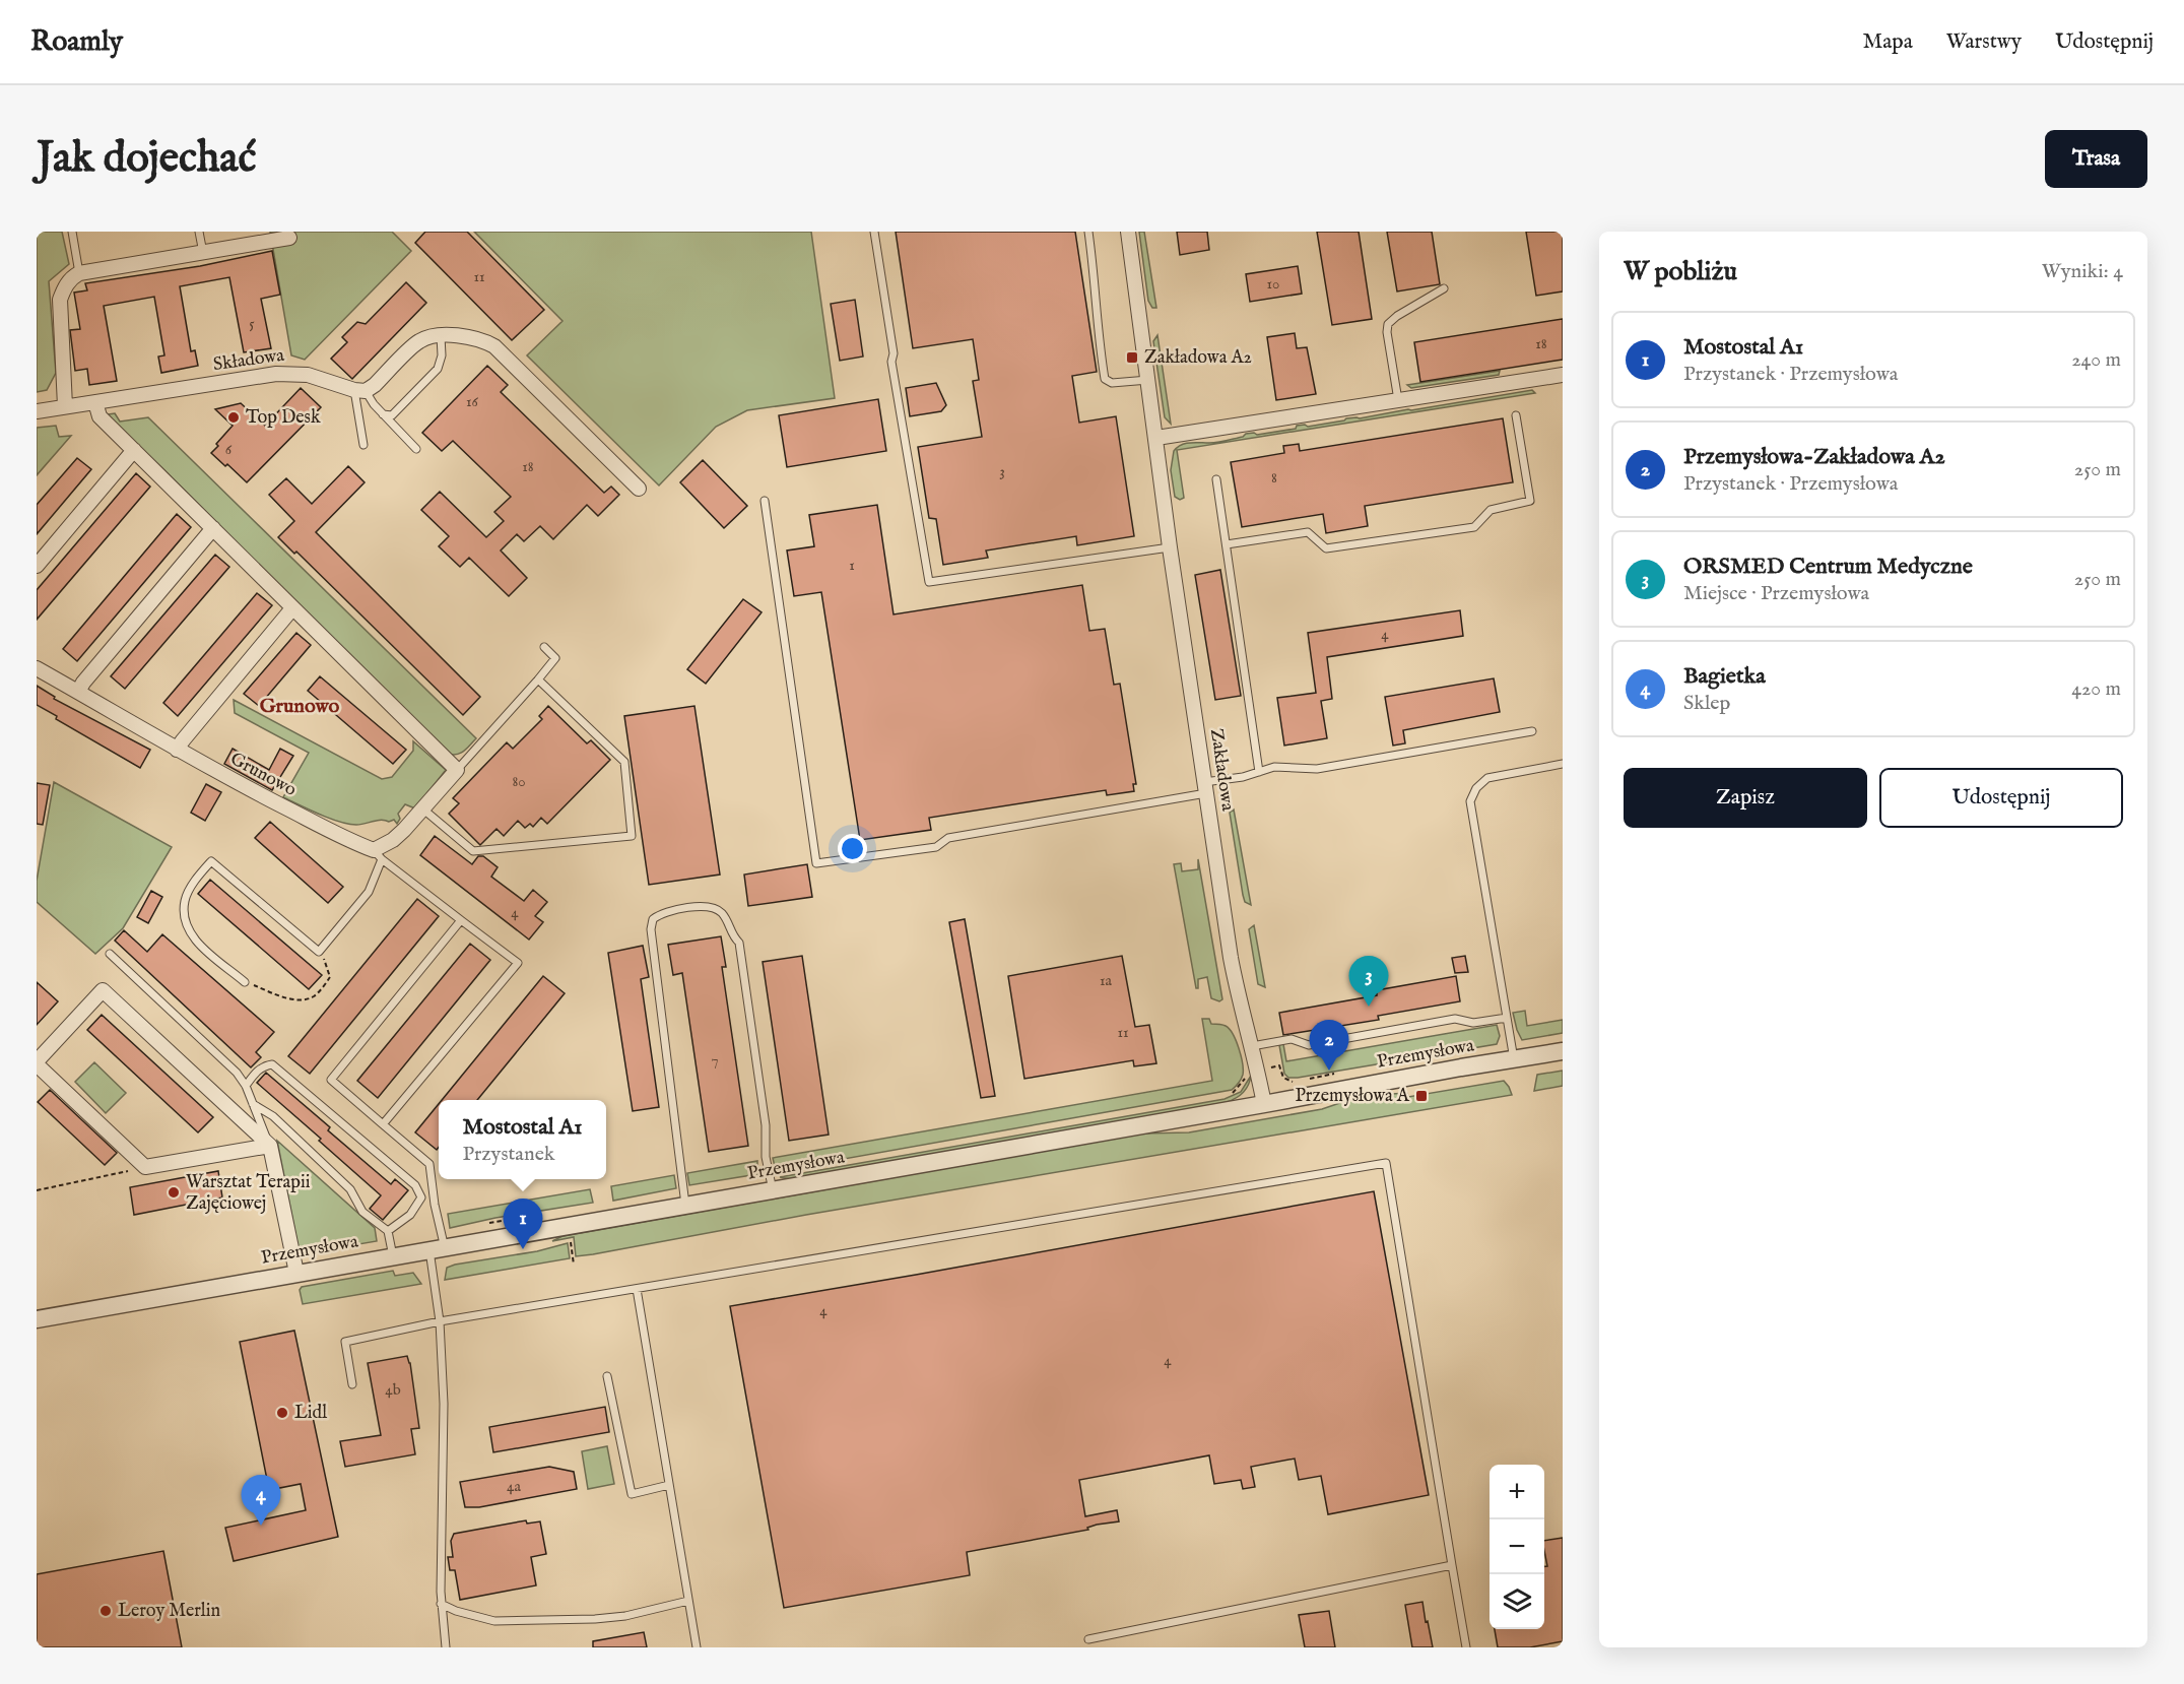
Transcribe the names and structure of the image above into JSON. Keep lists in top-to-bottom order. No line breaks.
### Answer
{"streets":{"street":["Składowa","Zakładowa","Grunowo","Przemysłowa"]},"crossings":[["Zakładowa","Przemysłowa"]],"districts":["Grunowo"],"places":{"transit":["Zakładowa A2","Przemysłowa A"],"other":["Top Desk","Warsztat Terapii Zajęciowej","Lidl","Leroy Merlin"]},"house_numbers":["11","10","5","18","16","6","18","3","8","1","4","80","4","1a","11","7","4","4","4b","4a"],"page":{"header":"Roamly","nav":["Mapa","Warstwy","Udostępnij"],"buttons":["Trasa",["Zapisz","Udostępnij"]],"title":"Jak dojechać","heading":["W pobliżu","Wyniki: 4"],"list":[{"mark":"1","name":"Mostostal A1","note":"Przystanek · Przemysłowa","value":"240 m"},{"mark":"2","name":"Przemysłowa-Zakładowa A2","note":"Przystanek · Przemysłowa","value":"250 m"},{"mark":"3","name":"ORSMED Centrum Medyczne","note":"Miejsce · Przemysłowa","value":"250 m"},{"mark":"4","name":"Bagietka","note":"Sklep","value":"420 m"}],"pins":["3","2","1","4"],"popup":["Mostostal A1","Przystanek"],"map_buttons":["+","−"]}}
